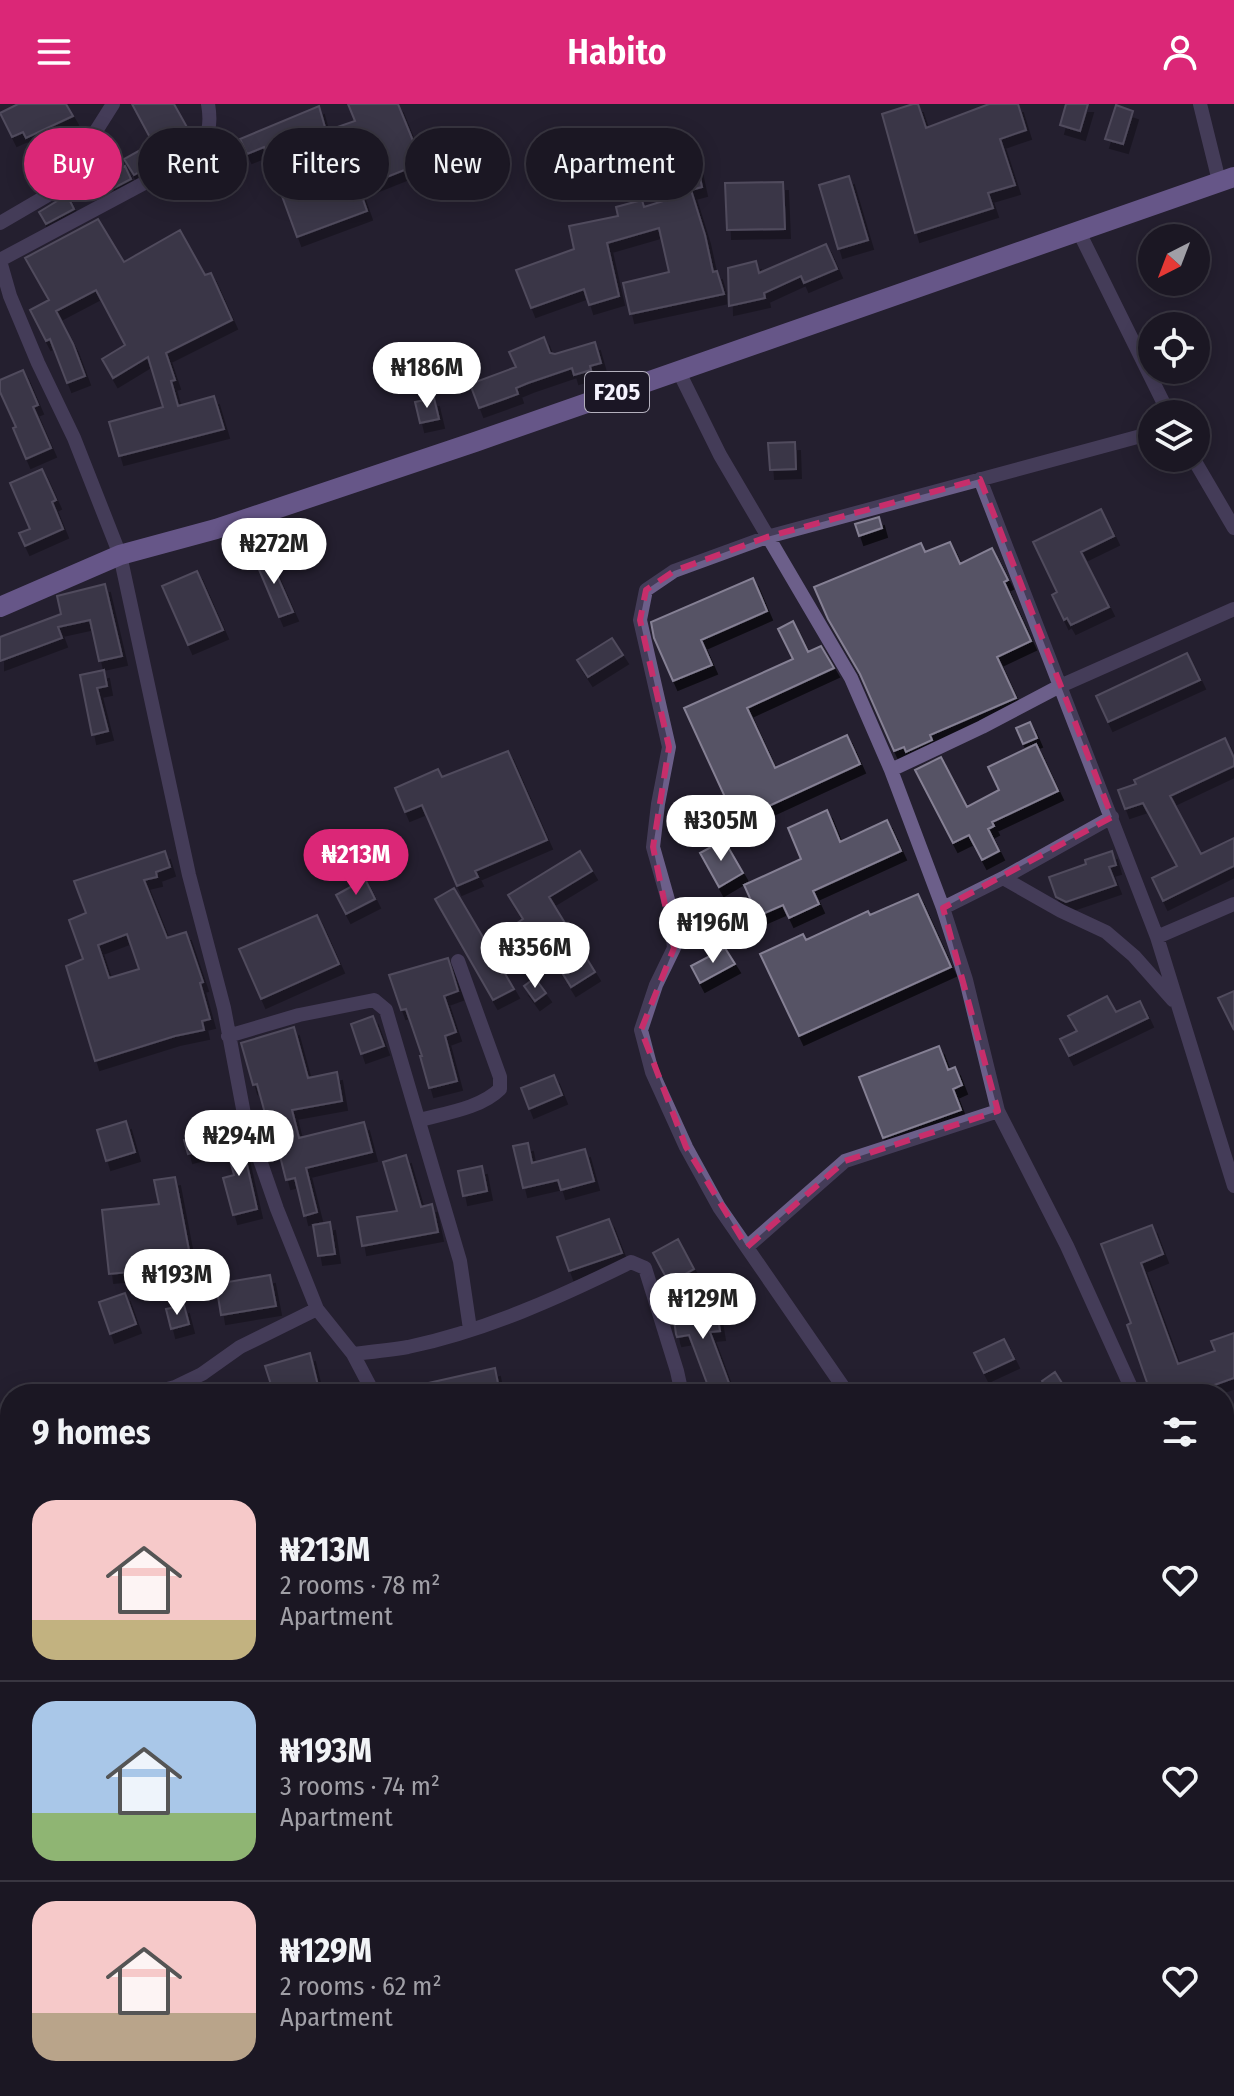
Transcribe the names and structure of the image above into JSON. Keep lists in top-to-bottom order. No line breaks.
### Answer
{"streets":{"main road":["F205"]},"north":"bottom left","page":{"header":"Habito","chip":["Buy","Rent","Filters","New","Apartment"],"price":["₦186M","₦272M","₦305M","₦213M","₦196M","₦356M","₦294M","₦193M","₦129M"],"heading":"9 homes","list":[{"name":"₦213M","note":"2 rooms · 78 m² · Apartment"},{"name":"₦193M","note":"3 rooms · 74 m² · Apartment"},{"name":"₦129M","note":"2 rooms · 62 m² · Apartment"}]}}
